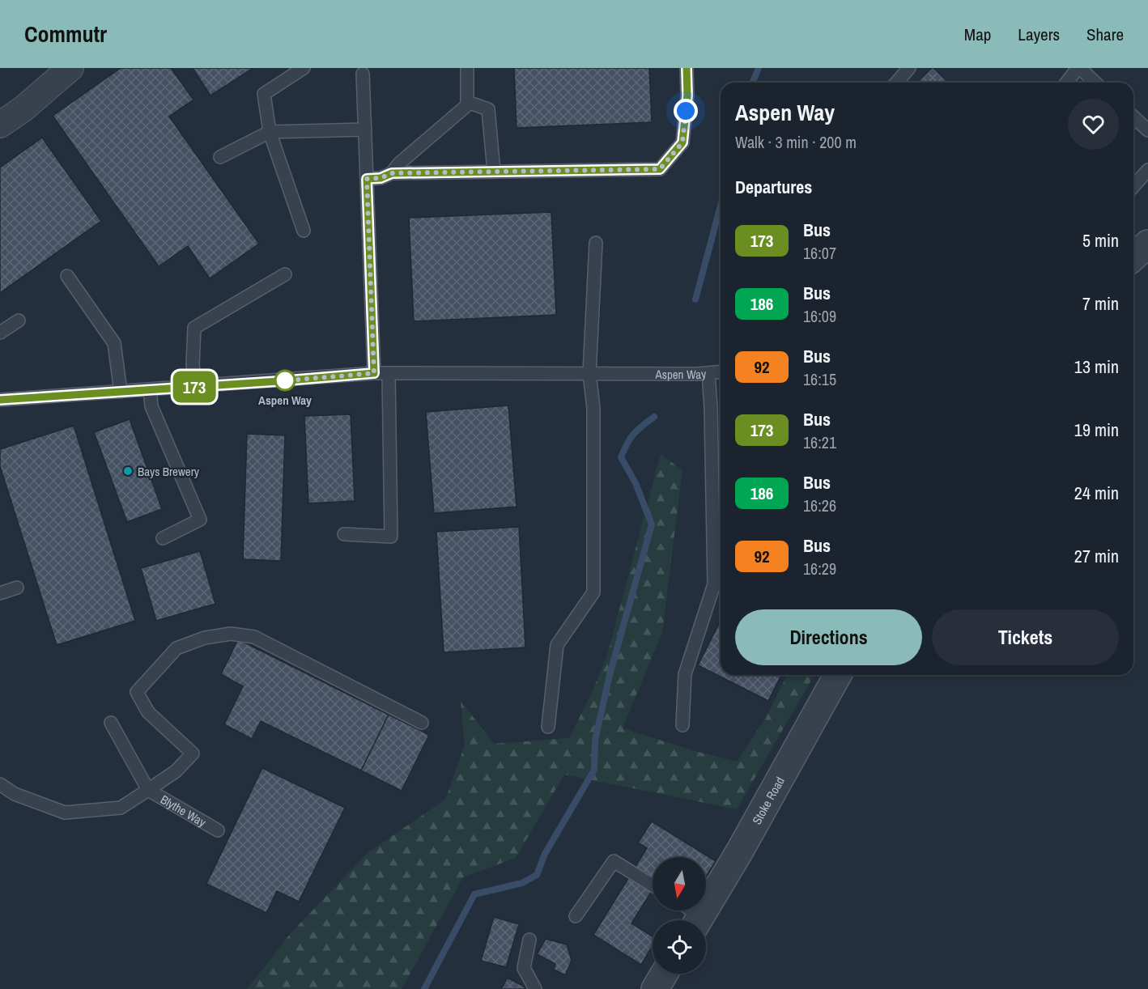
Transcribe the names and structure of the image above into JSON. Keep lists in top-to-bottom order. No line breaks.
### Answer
{"streets":{"street":["Stoke Road"],"lane":["Aspen Way","Blythe Way"]},"places":["Aspen Way","Bays Brewery"],"lines":["bus line 173"],"north":"bottom","page":{"header":"Commutr","nav":["Map","Layers","Share"],"on_map":"173","heading":[["Aspen Way","Walk · 3 min · 200 m"],"Departures"],"list":[{"mark":"173","name":"Bus","note":"16:07","value":"5 min"},{"mark":"186","name":"Bus","note":"16:09","value":"7 min"},{"mark":"92","name":"Bus","note":"16:15","value":"13 min"},{"mark":"173","name":"Bus","note":"16:21","value":"19 min"},{"mark":"186","name":"Bus","note":"16:26","value":"24 min"},{"mark":"92","name":"Bus","note":"16:29","value":"27 min"}],"buttons":["Directions","Tickets"]}}
